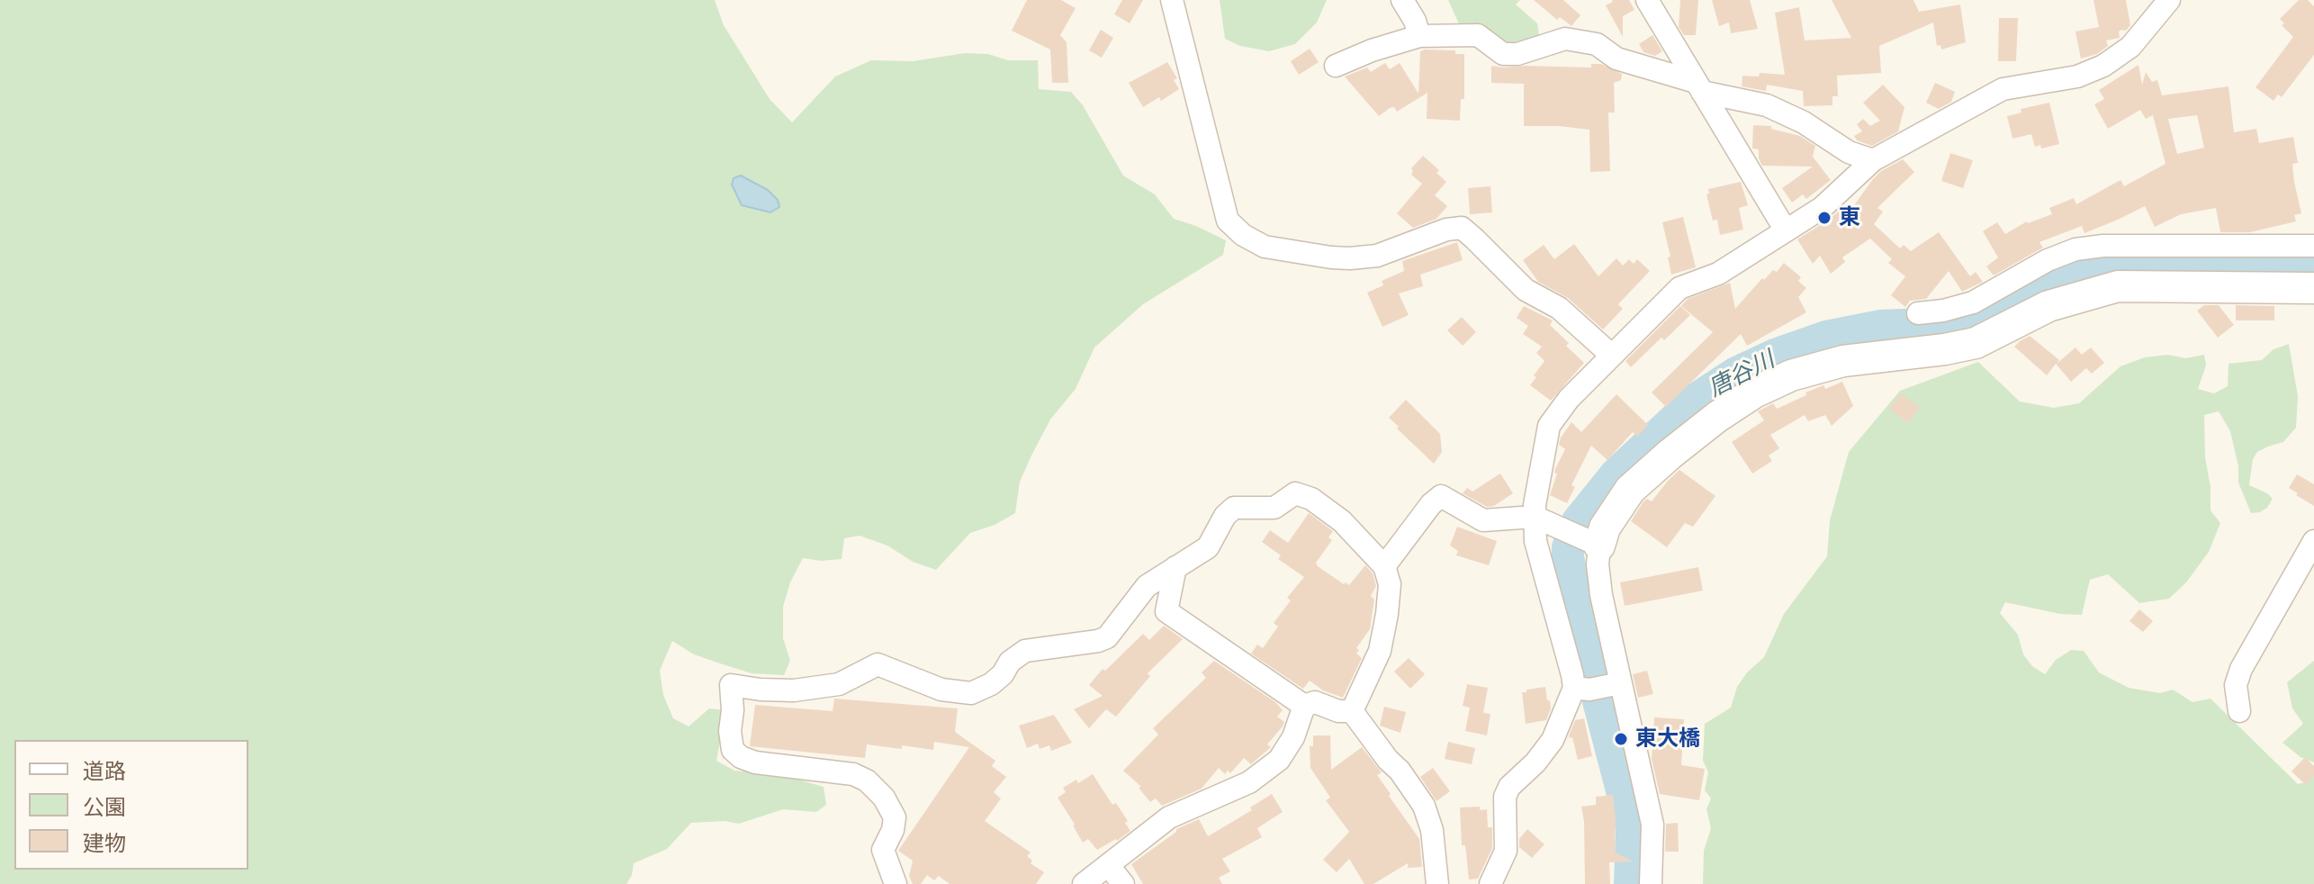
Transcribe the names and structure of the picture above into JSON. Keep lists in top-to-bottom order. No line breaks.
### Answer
{"water":["唐谷川"],"places":["東","東大橋"],"legend":["道路","公園","建物"]}
